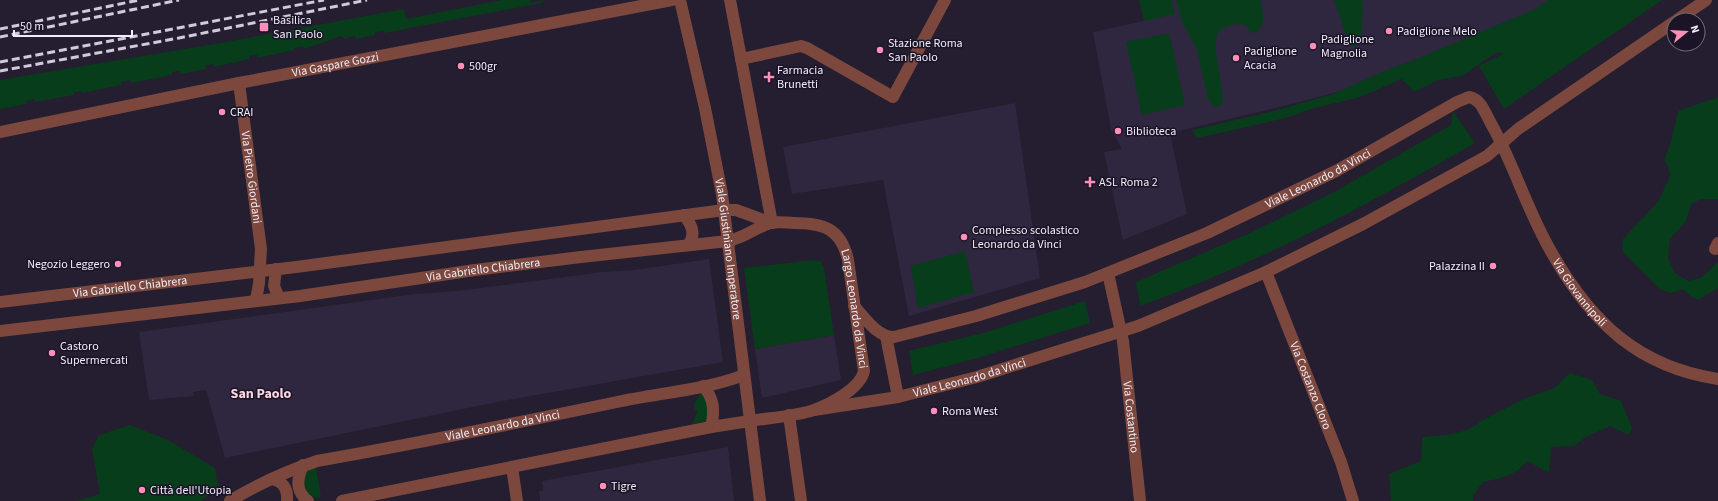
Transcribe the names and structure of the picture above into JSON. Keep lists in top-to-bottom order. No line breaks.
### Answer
{"streets":{"street":["Via Gaspare Gozzi","Via Pietro Giordani","Viale Leonardo da Vinci","Viale Giustiniano Imperatore","Via Gabriello Chiabrera","Via Giovannipoli","Largo Leonardo da Vinci","Via Costanzo Cloro","Via Costantino"]},"crossings":[["Via Gaspare Gozzi","Via Pietro Giordani"],["Via Pietro Giordani","Via Gabriello Chiabrera"],["Viale Leonardo da Vinci","Viale Giustiniano Imperatore"],["Viale Leonardo da Vinci","Via Giovannipoli"],["Viale Leonardo da Vinci","Largo Leonardo da Vinci"],["Viale Leonardo da Vinci","Via Costanzo Cloro"],["Viale Leonardo da Vinci","Via Costantino"],["Viale Giustiniano Imperatore","Via Gabriello Chiabrera"],["Viale Giustiniano Imperatore","Largo Leonardo da Vinci"],["Via Gabriello Chiabrera","Largo Leonardo da Vinci"]],"districts":["San Paolo"],"places":{"transit":["Basilica San Paolo"],"other":["Padiglione Melo","Padiglione Magnolia","Stazione Roma San Paolo","Padiglione Acacia","500gr","CRAI","Biblioteca","Complesso scolastico Leonardo da Vinci","Negozio Leggero","Palazzina II","Castoro Supermercati","Roma West","Tigre","Città dell'Utopia"],"health":["Farmacia Brunetti","ASL Roma 2"]},"scale_bar":"50 m","north":"right"}
